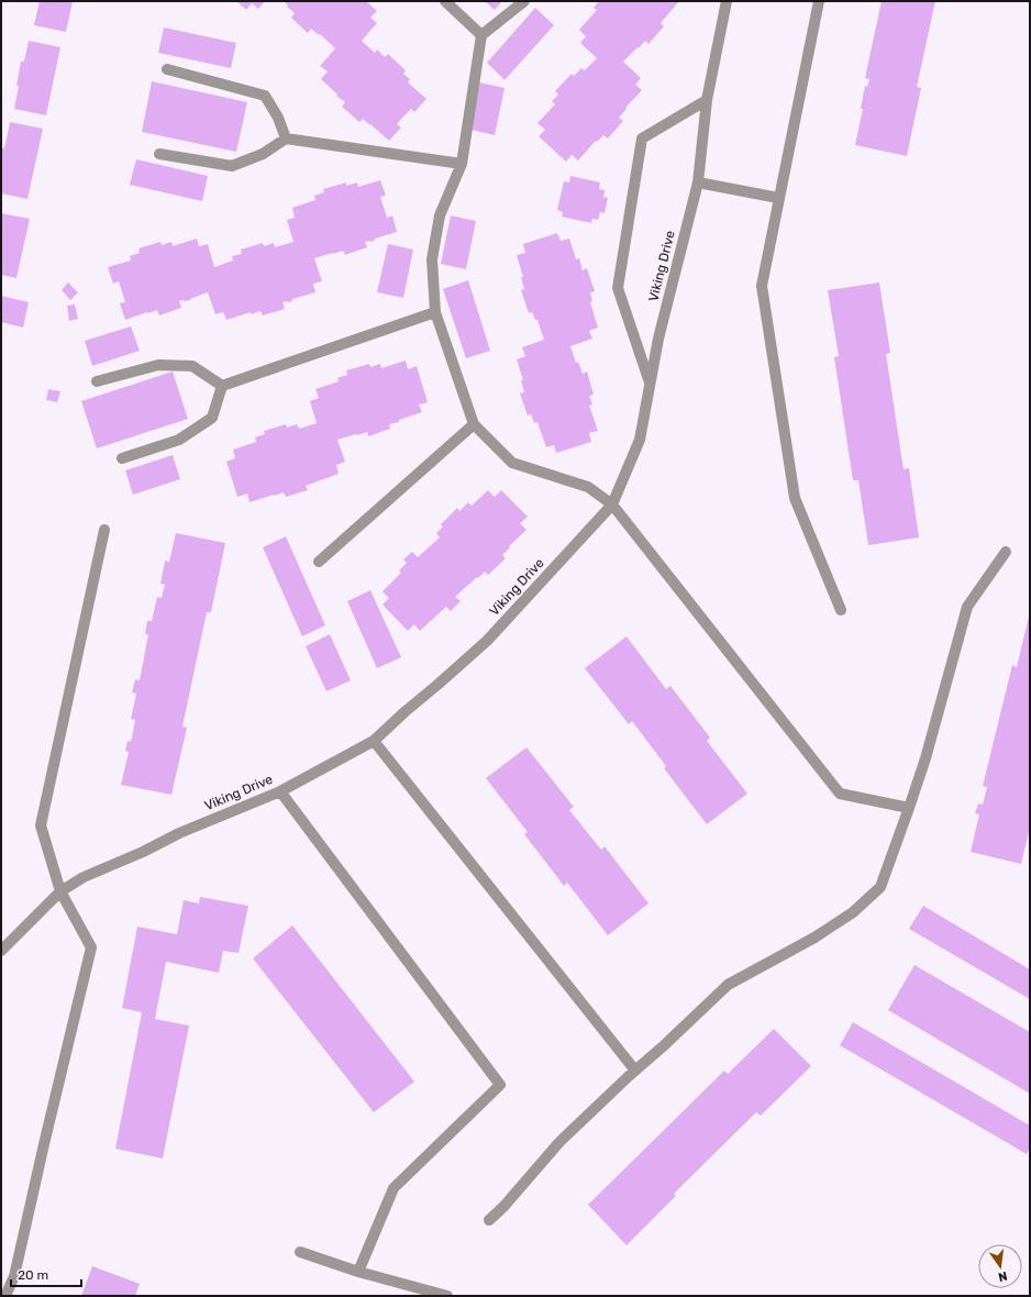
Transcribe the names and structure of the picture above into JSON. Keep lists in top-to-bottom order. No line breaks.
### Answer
{"streets":{"street":["Viking Drive"]},"scale_bar":"20 m","north":"bottom"}
